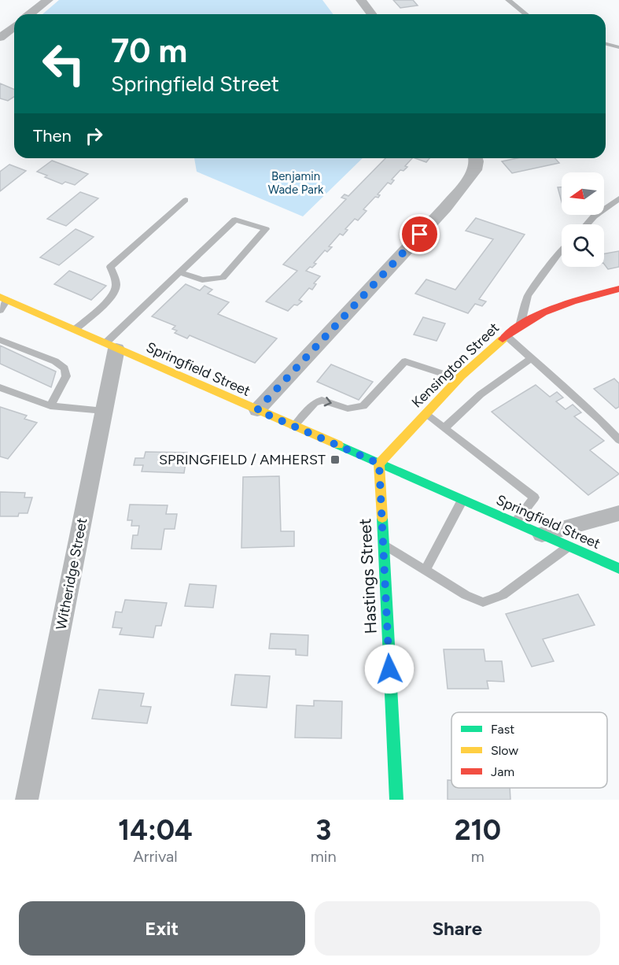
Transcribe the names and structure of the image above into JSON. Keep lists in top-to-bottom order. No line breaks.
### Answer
{"streets":{"street":["Kensington Street","Springfield Street","Witheridge Street","Hastings Street"]},"crossings":[["Kensington Street","Springfield Street"],["Kensington Street","Hastings Street"],["Springfield Street","Witheridge Street"],["Springfield Street","Hastings Street"]],"parks":["Benjamin Wade Park"],"places":{"transit":["SPRINGFIELD / AMHERST"]},"legend":["Fast","Slow","Jam"],"north":"left","page":{"turn":["70 m","Springfield Street"],"then":"Then","eta":["14:04","Arrival","3","min","210","m"],"buttons":["Exit","Share"]}}
